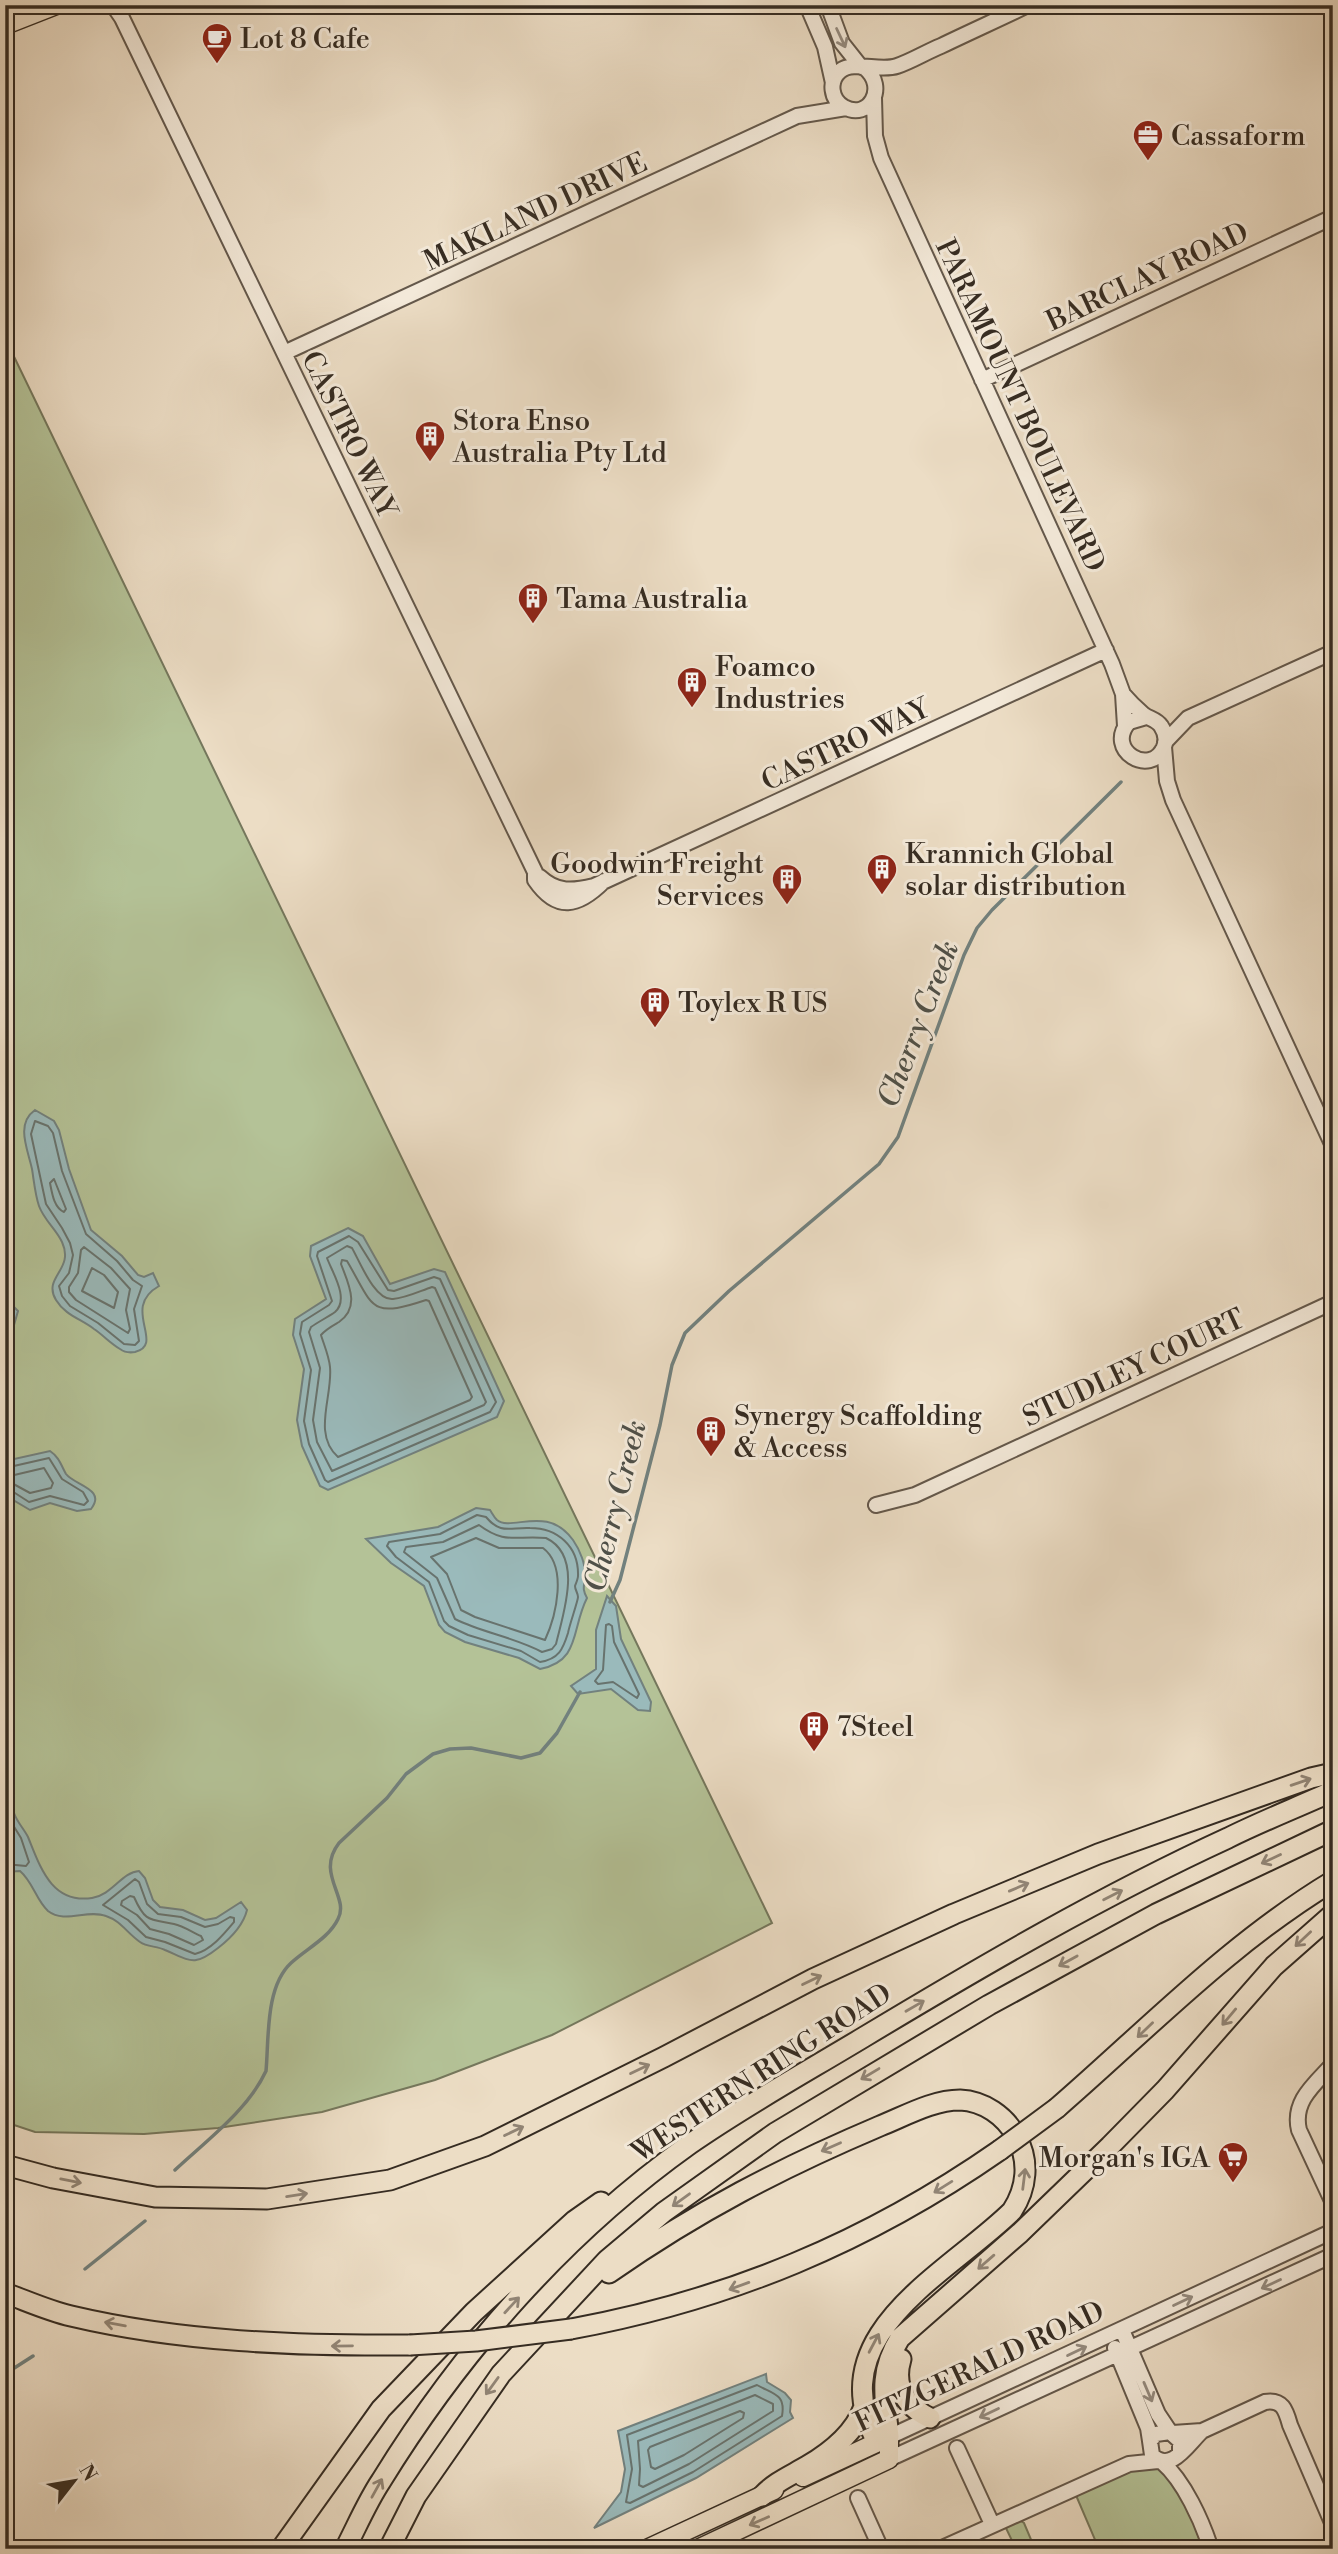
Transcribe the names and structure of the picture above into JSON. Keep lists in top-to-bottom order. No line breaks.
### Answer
{"streets":{"highway":["WESTERN RING ROAD"],"main road":["FITZGERALD ROAD"],"street":["MAKLAND DRIVE","BARCLAY ROAD","PARAMOUNT BOULEVARD","CASTRO WAY","STUDLEY COURT"]},"crossings":[["MAKLAND DRIVE","PARAMOUNT BOULEVARD"],["MAKLAND DRIVE","CASTRO WAY"],["BARCLAY ROAD","PARAMOUNT BOULEVARD"],["PARAMOUNT BOULEVARD","CASTRO WAY"]],"water":["Cherry Creek"],"places":{"cafe":["Lot 8 Cafe"],"office":["Cassaform"],"building":["Stora Enso Australia Pty Ltd","Tama Australia","Foamco Industries","Krannich Global solar distribution","Goodwin Freight Services","Toylex R US","Synergy Scaffolding & Access","7Steel"],"supermarket":["Morgan's IGA"]},"north":"top right"}
